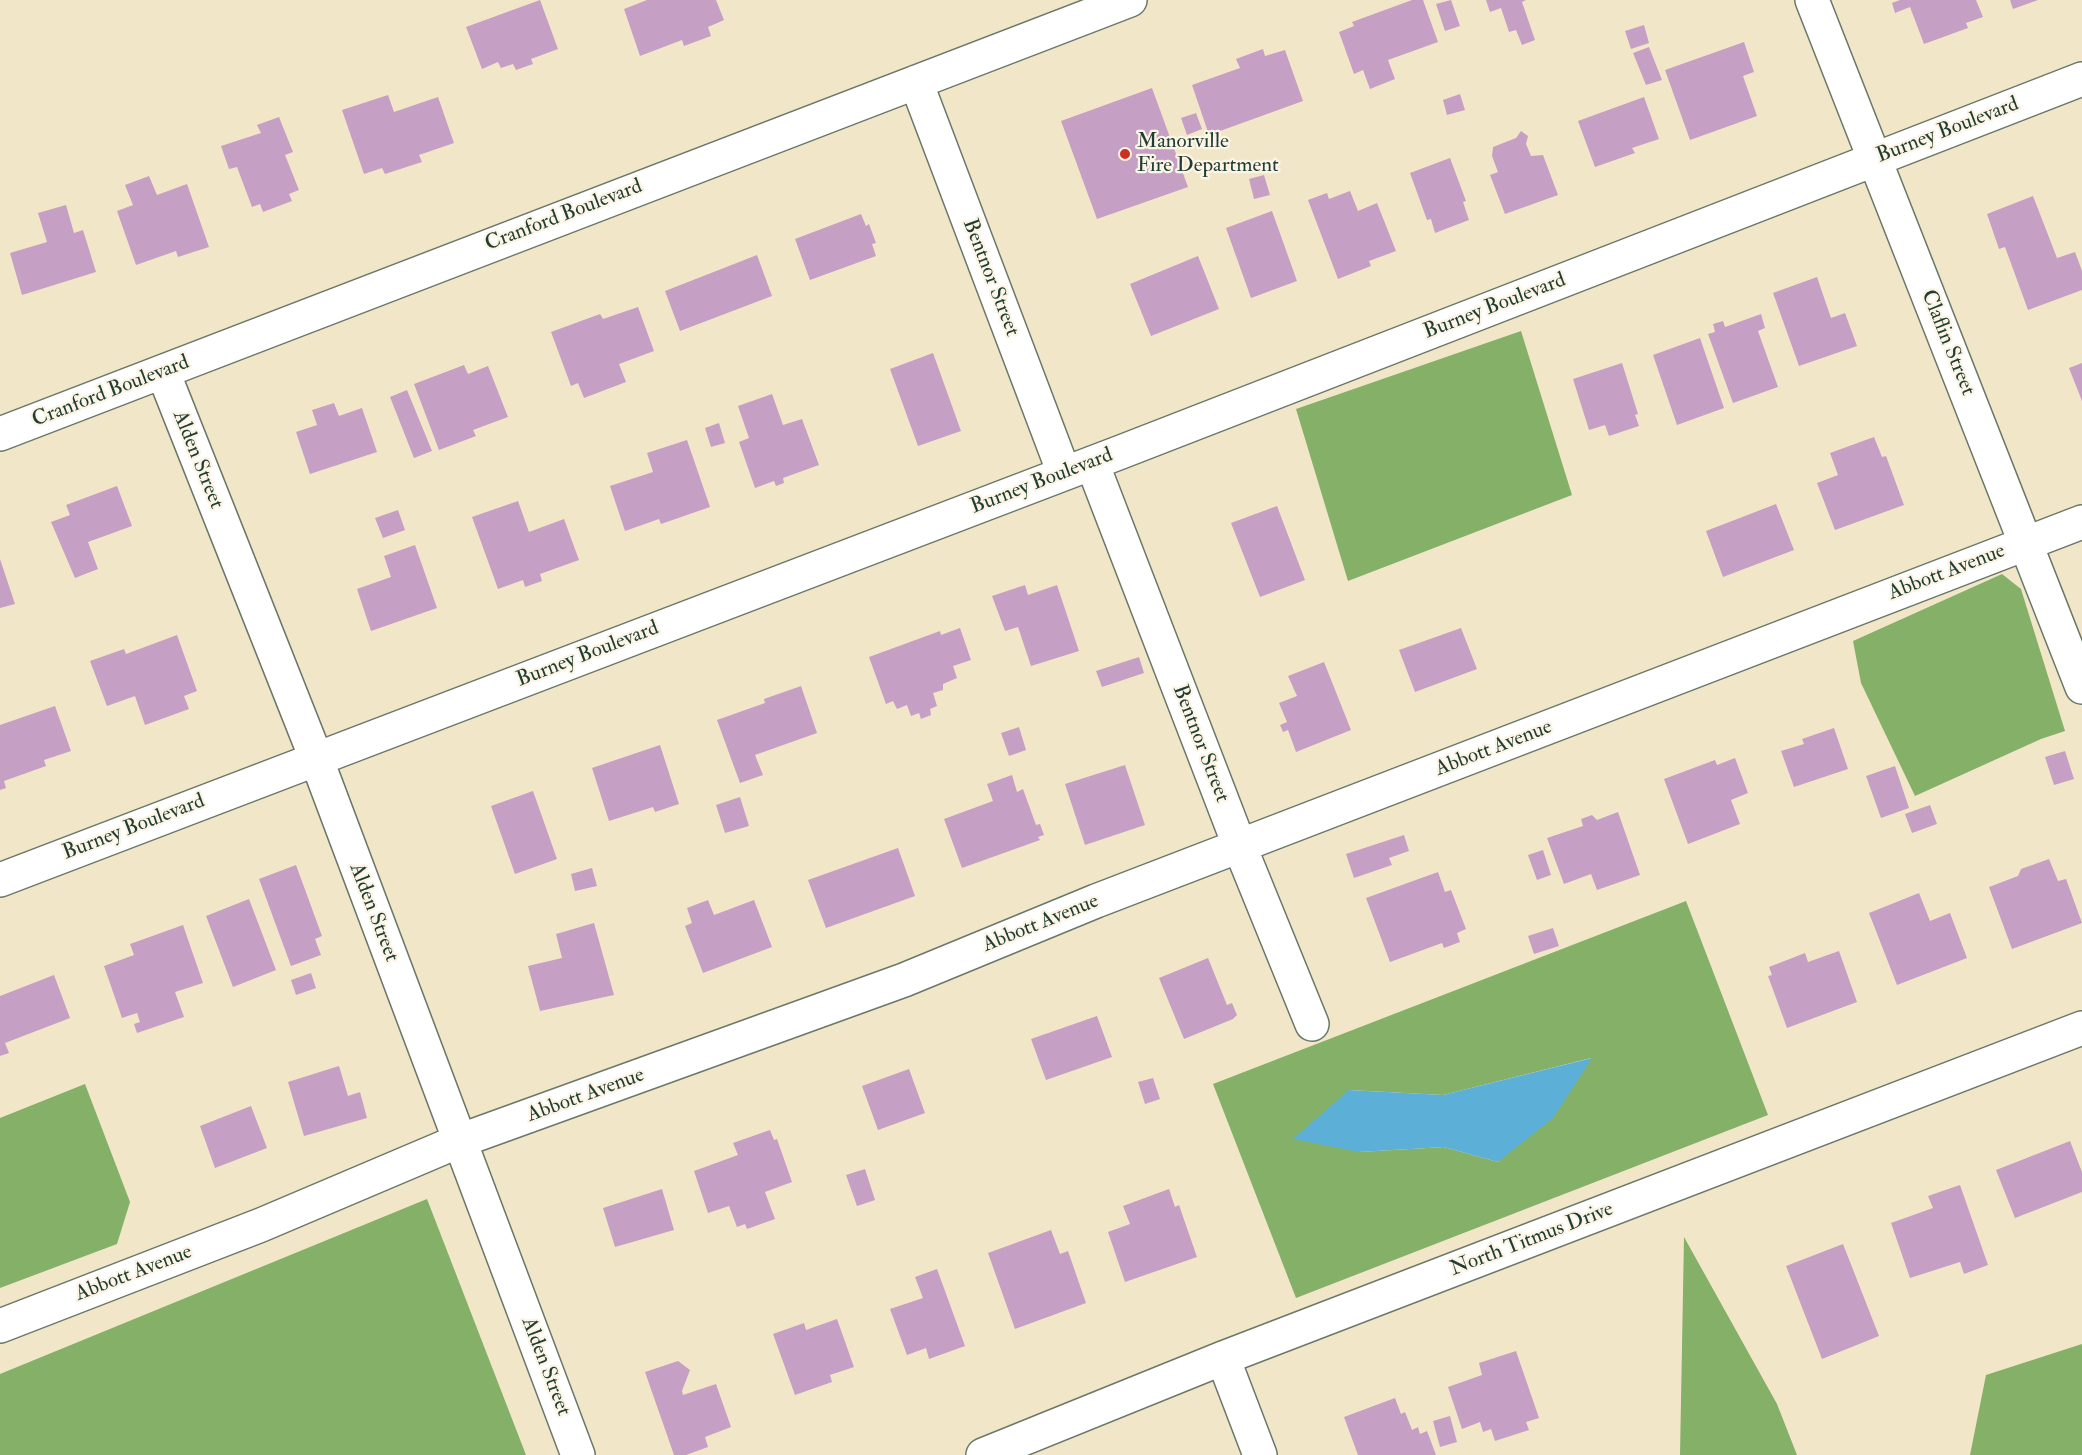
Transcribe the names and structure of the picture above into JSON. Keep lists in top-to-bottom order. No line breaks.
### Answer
{"streets":{"street":["Burney Boulevard","Cranford Boulevard","Bentnor Street","Claflin Street","Alden Street","Abbott Avenue","North Titmus Drive"]},"crossings":[["Burney Boulevard","Bentnor Street"],["Burney Boulevard","Claflin Street"],["Burney Boulevard","Alden Street"],["Cranford Boulevard","Bentnor Street"],["Cranford Boulevard","Alden Street"],["Bentnor Street","Abbott Avenue"],["Claflin Street","Abbott Avenue"],["Alden Street","Abbott Avenue"]],"places":["Manorville Fire Department"]}
